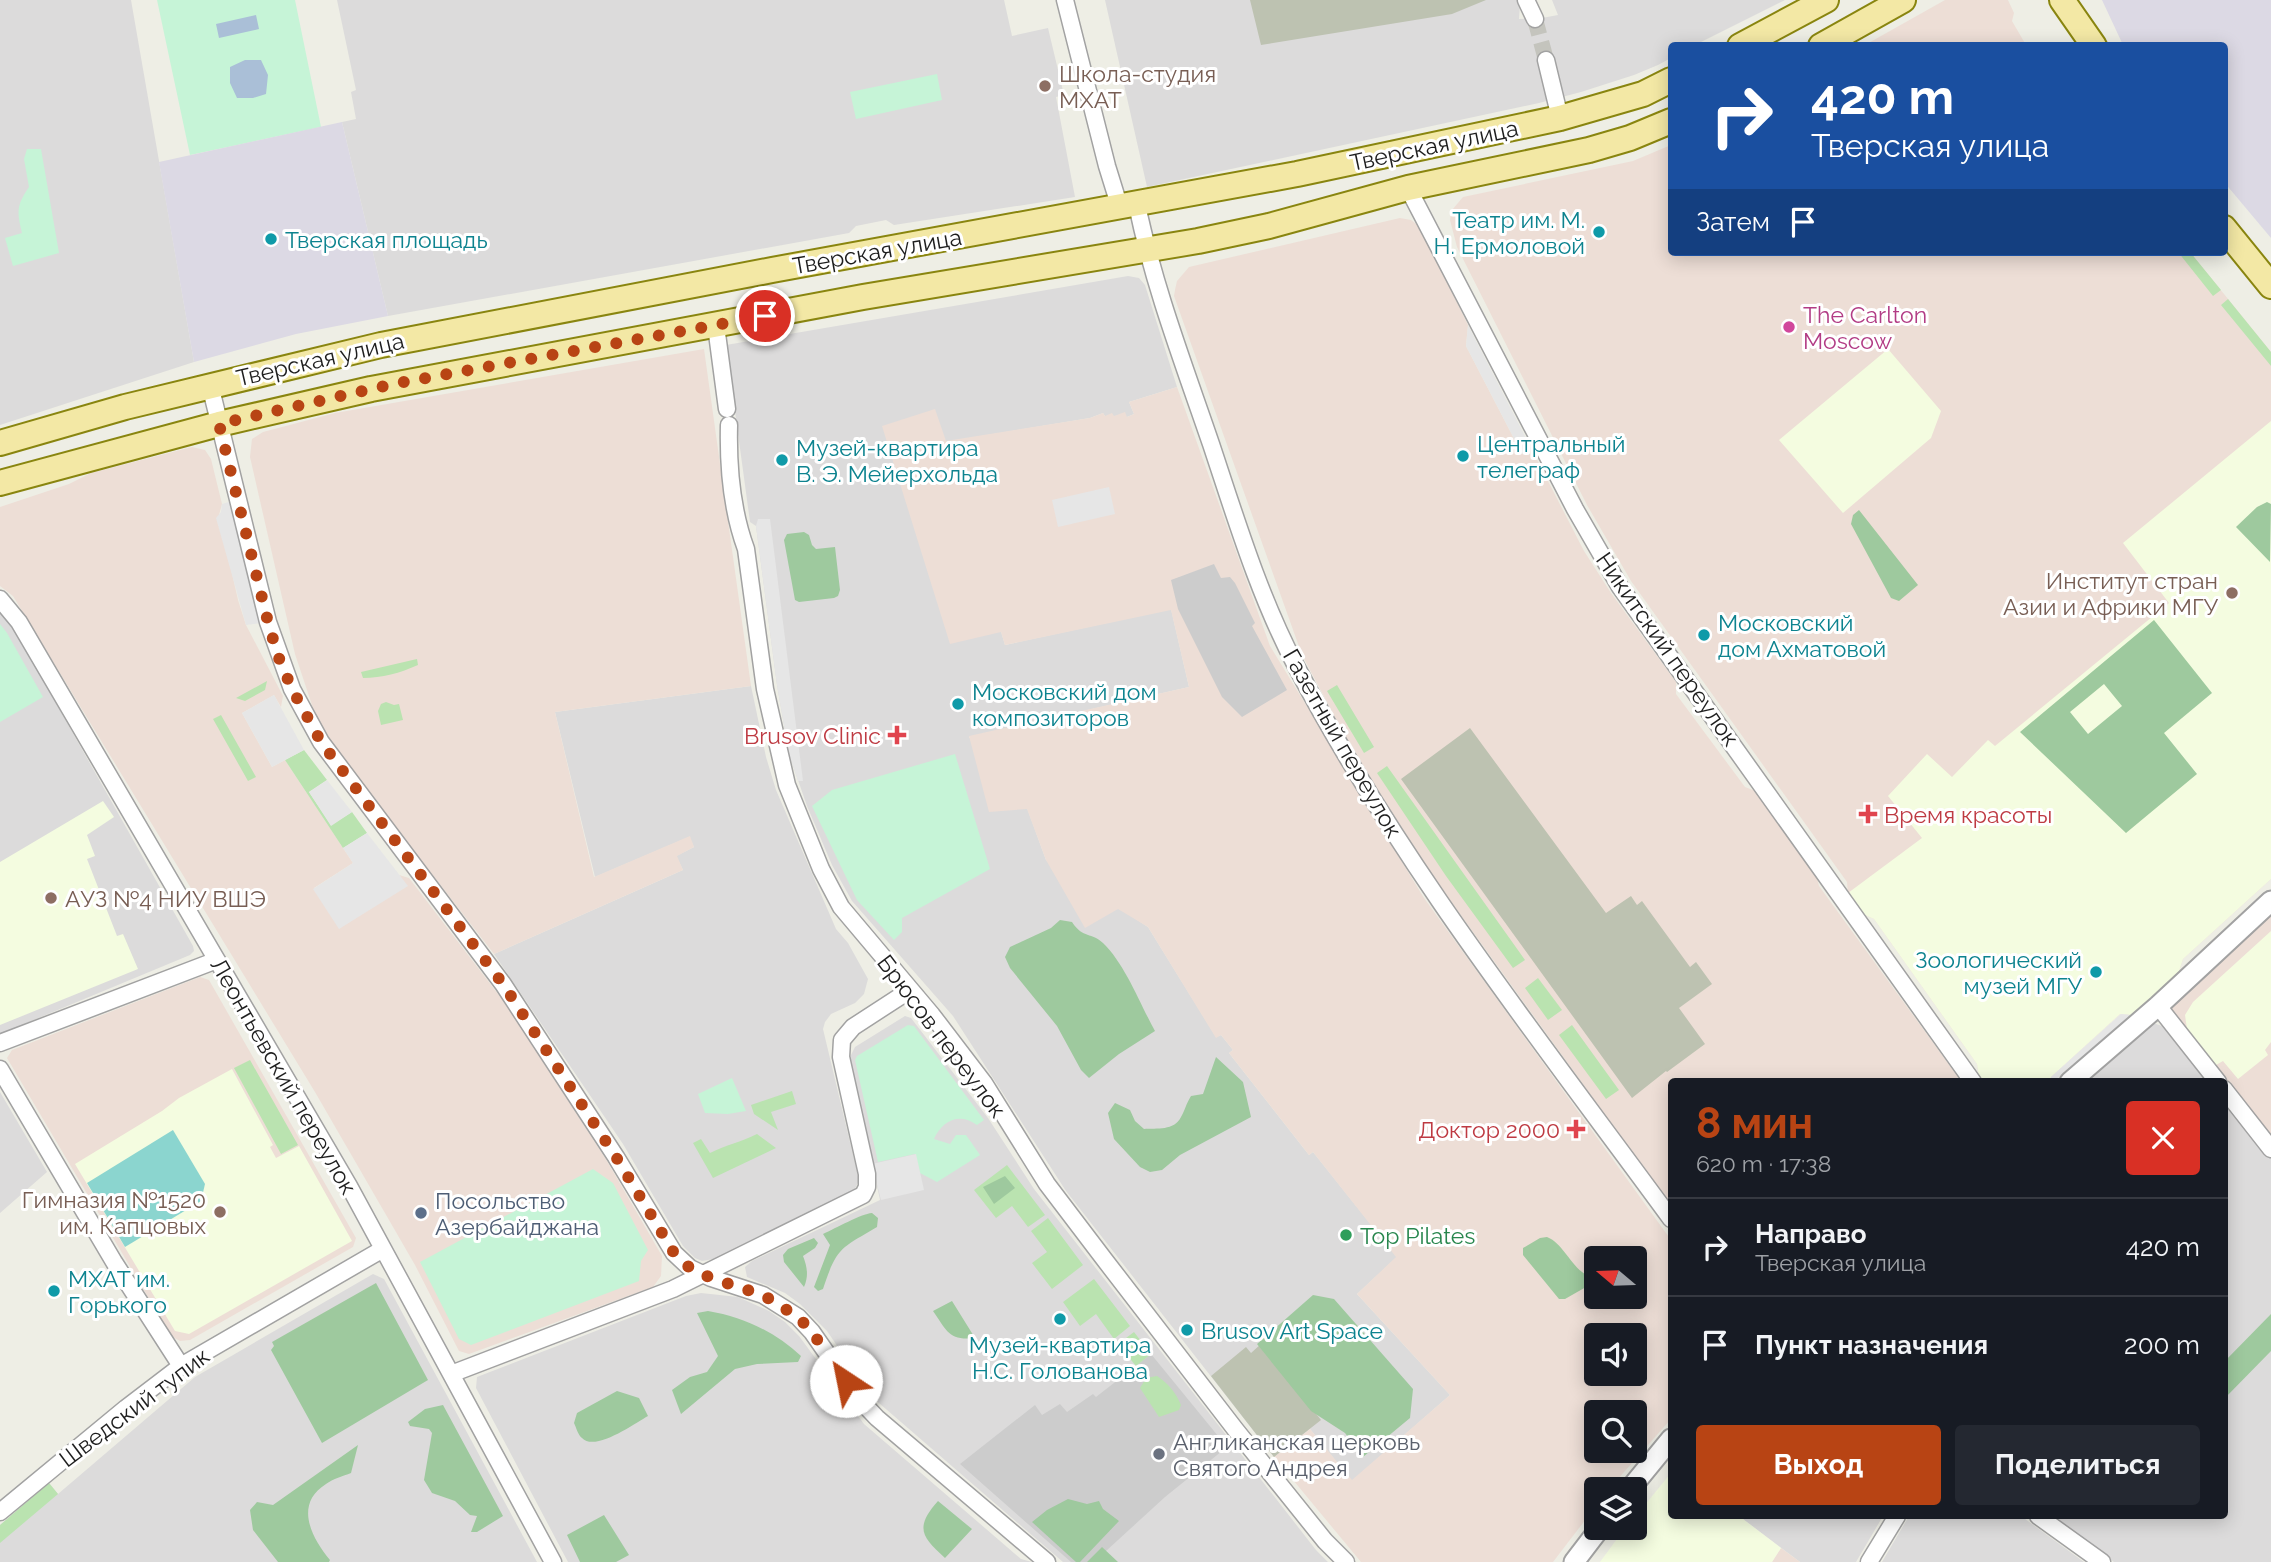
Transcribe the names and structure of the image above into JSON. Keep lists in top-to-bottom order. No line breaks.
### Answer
{"streets":{"main road":["Тверская улица"],"street":["Никитский переулок","Газетный переулок","Брюсов переулок","Леонтьевский переулок","Шведский тупик"]},"crossings":[["Тверская улица","Никитский переулок"],["Тверская улица","Газетный переулок"],["Тверская улица","Брюсов переулок"],["Леонтьевский переулок","Шведский тупик"]],"places":{"other":["Школа-студия МХАТ","Театр им. М. Н. Ермоловой","Тверская площадь","The Carlton Moscow","Центральный телеграф","Музей-квартира В. Э. Мейерхольда","Институт стран Азии и Африки МГУ","Московский дом Ахматовой","Московский дом композиторов","АУЗ №4 НИУ ВШЭ","Зоологический музей МГУ","Гимназия №1520 им. Капцовых","Посольство Азербайджана","Top Pilates","МХАТ им. Горького","Музей-квартира Н.С. Голованова","Brusov Art Space","Англиканская церковь Святого Андрея"],"health":["Brusov Clinic","Время красоты","Доктор 2000"]},"north":"left","page":{"turn":["420 m","Тверская улица"],"then":"Затем","heading":["8 мин","620 m · 17:38"],"list":[{"name":"Направо","note":"Тверская улица","value":"420 m"},{"name":"Пункт назначения","value":"200 m"}],"buttons":["Выход","Поделиться"]}}
